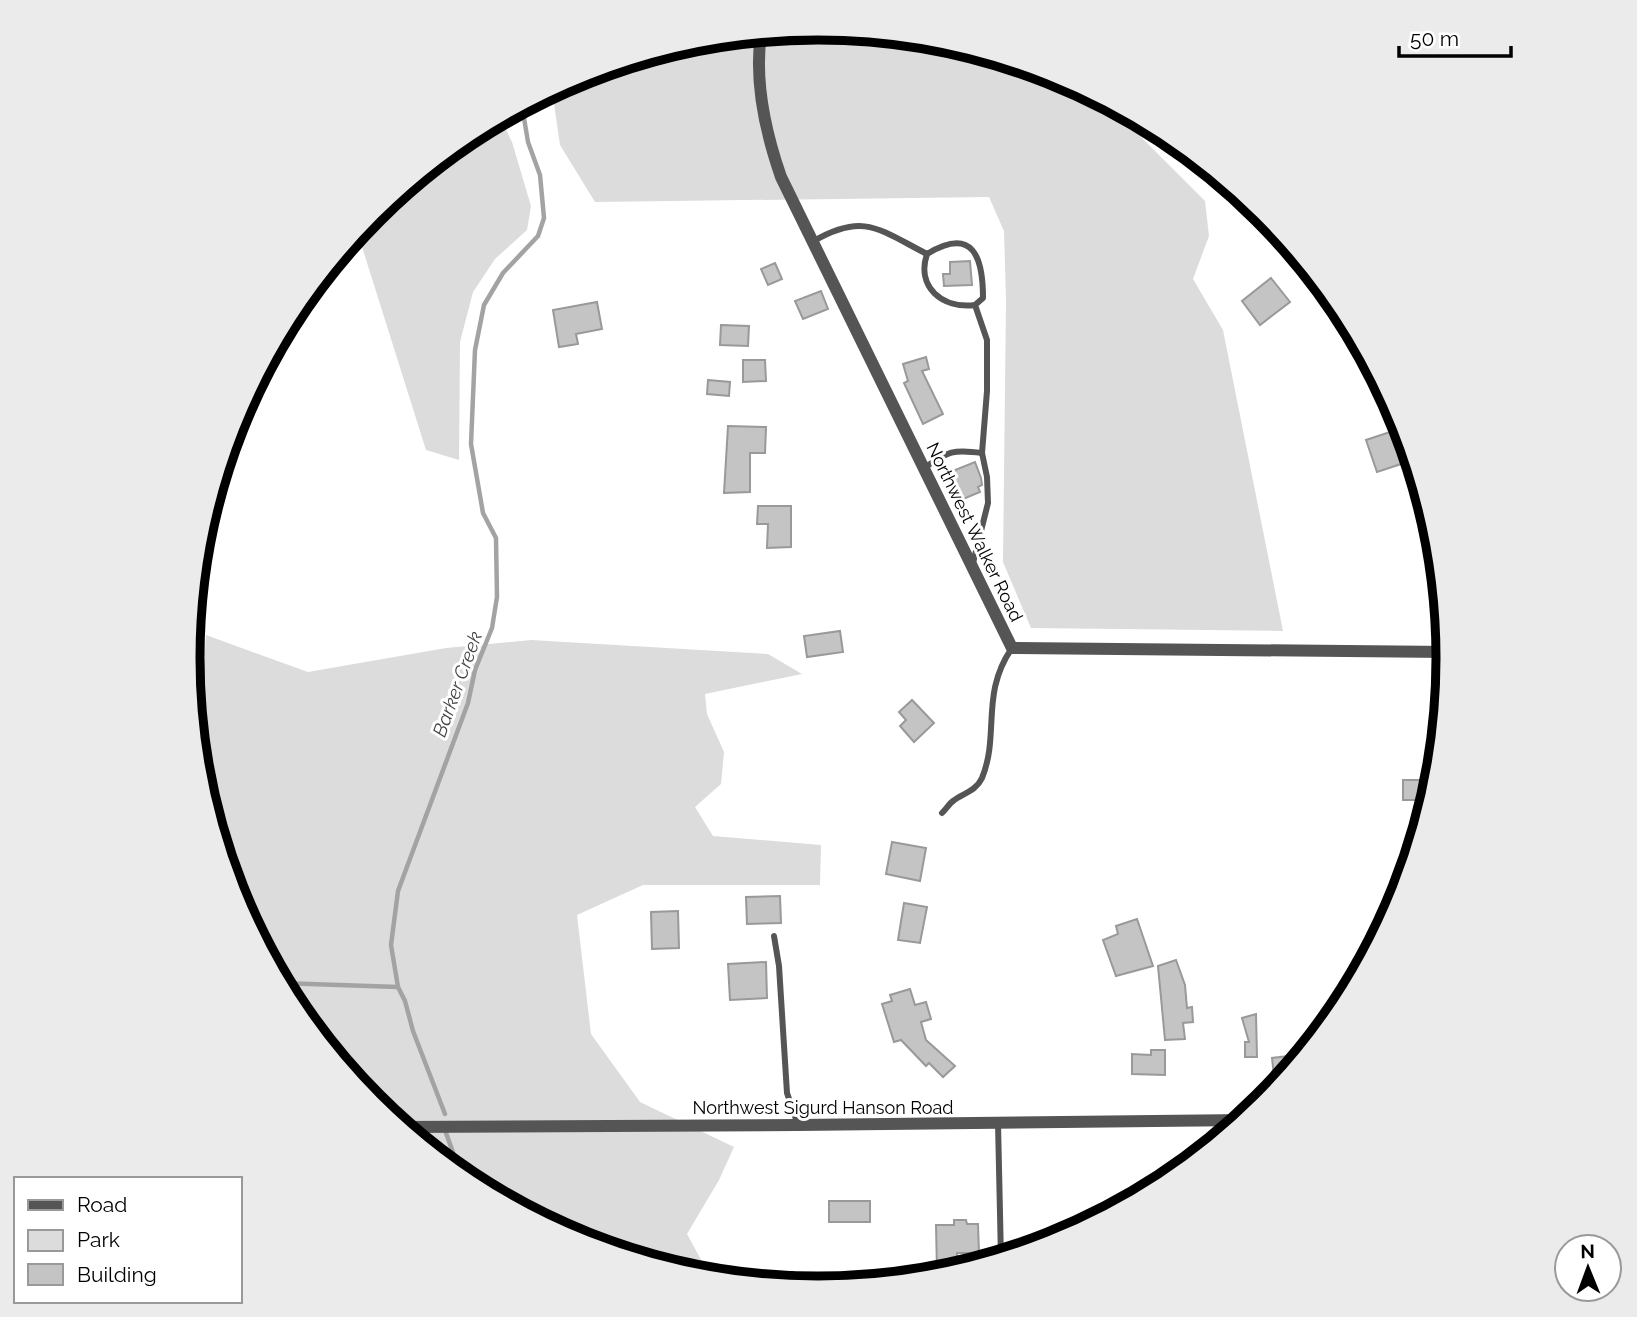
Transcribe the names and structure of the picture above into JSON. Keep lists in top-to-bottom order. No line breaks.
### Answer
{"streets":{"street":["Northwest Walker Road","Northwest Sigurd Hanson Road"]},"water":["Barker Creek"],"legend":["Road","Park","Building"],"scale_bar":"50 m","north":"top"}
